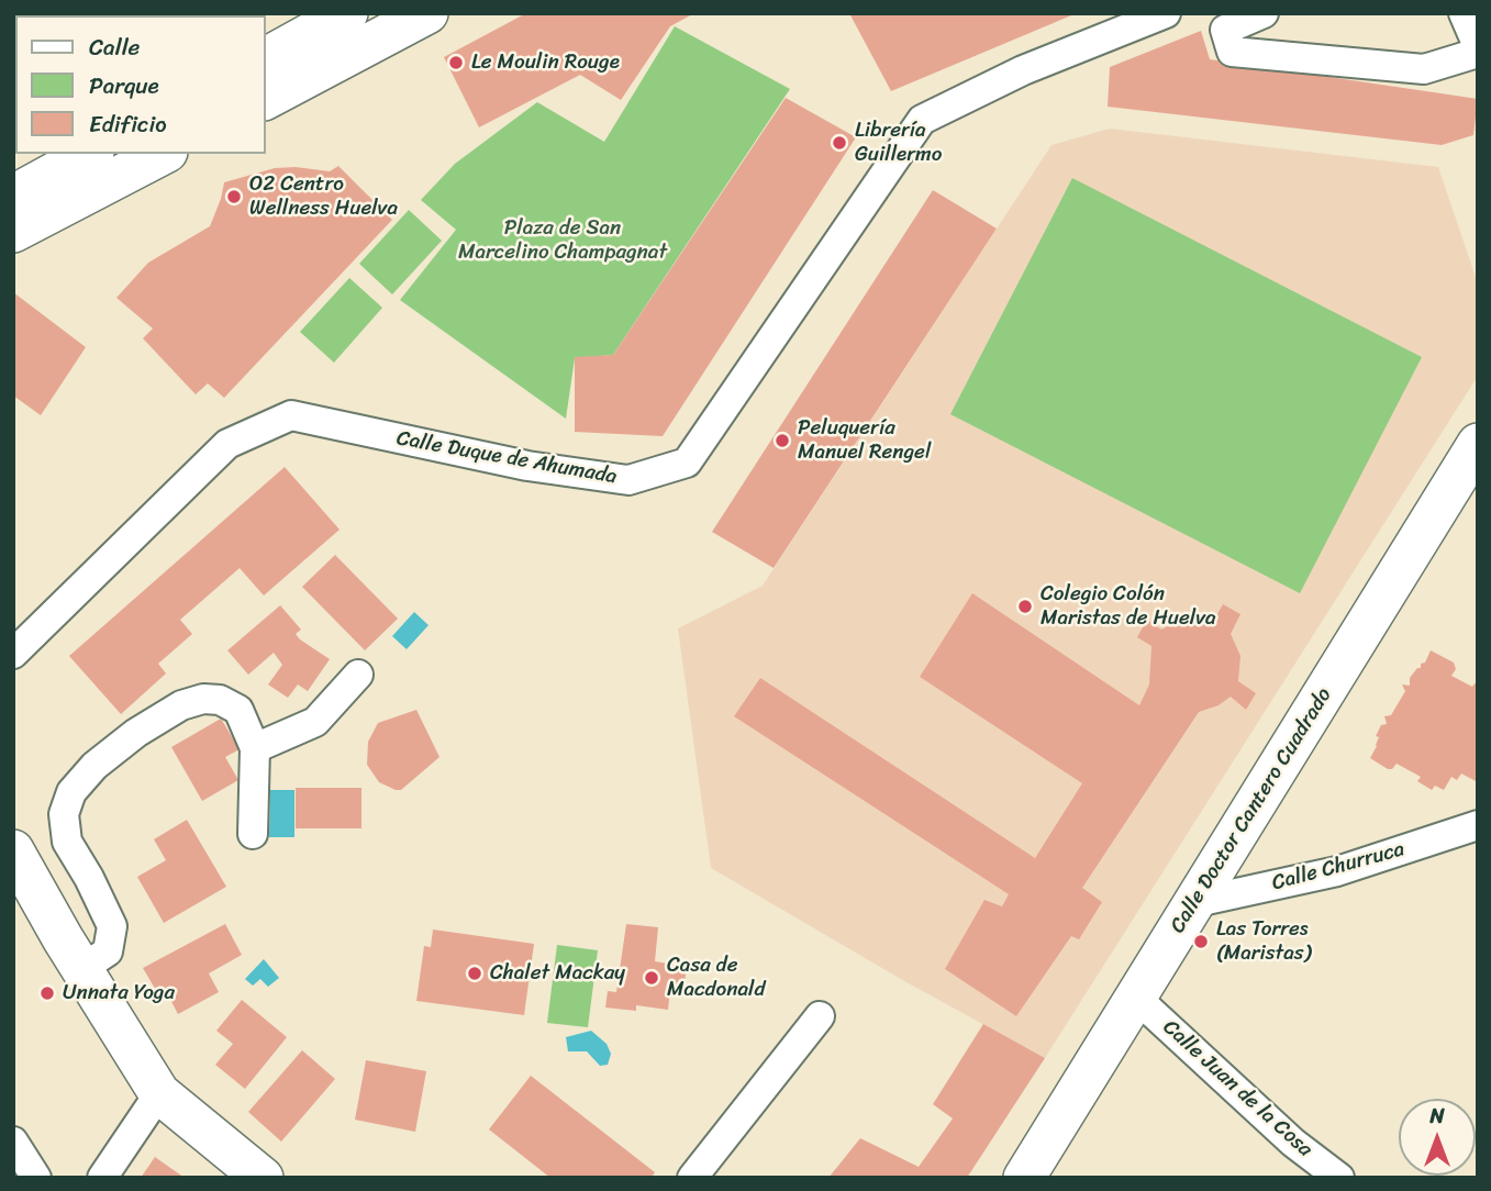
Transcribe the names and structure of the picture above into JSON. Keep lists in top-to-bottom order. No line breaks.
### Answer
{"streets":{"street":["Calle Duque de Ahumada","Calle Doctor Cantero Cuadrado","Calle Churruca","Calle Juan de la Cosa"]},"crossings":[["Calle Doctor Cantero Cuadrado","Calle Churruca"],["Calle Doctor Cantero Cuadrado","Calle Juan de la Cosa"]],"parks":["Plaza de San Marcelino Champagnat"],"places":["Le Moulin Rouge","Librería Guillermo","O2 Centro Wellness Huelva","Peluquería Manuel Rengel","Colegio Colón Maristas de Huelva","Las Torres (Maristas)","Chalet Mackay","Casa de Macdonald","Unnata Yoga"],"legend":["Calle","Parque","Edificio"],"north":"top"}
